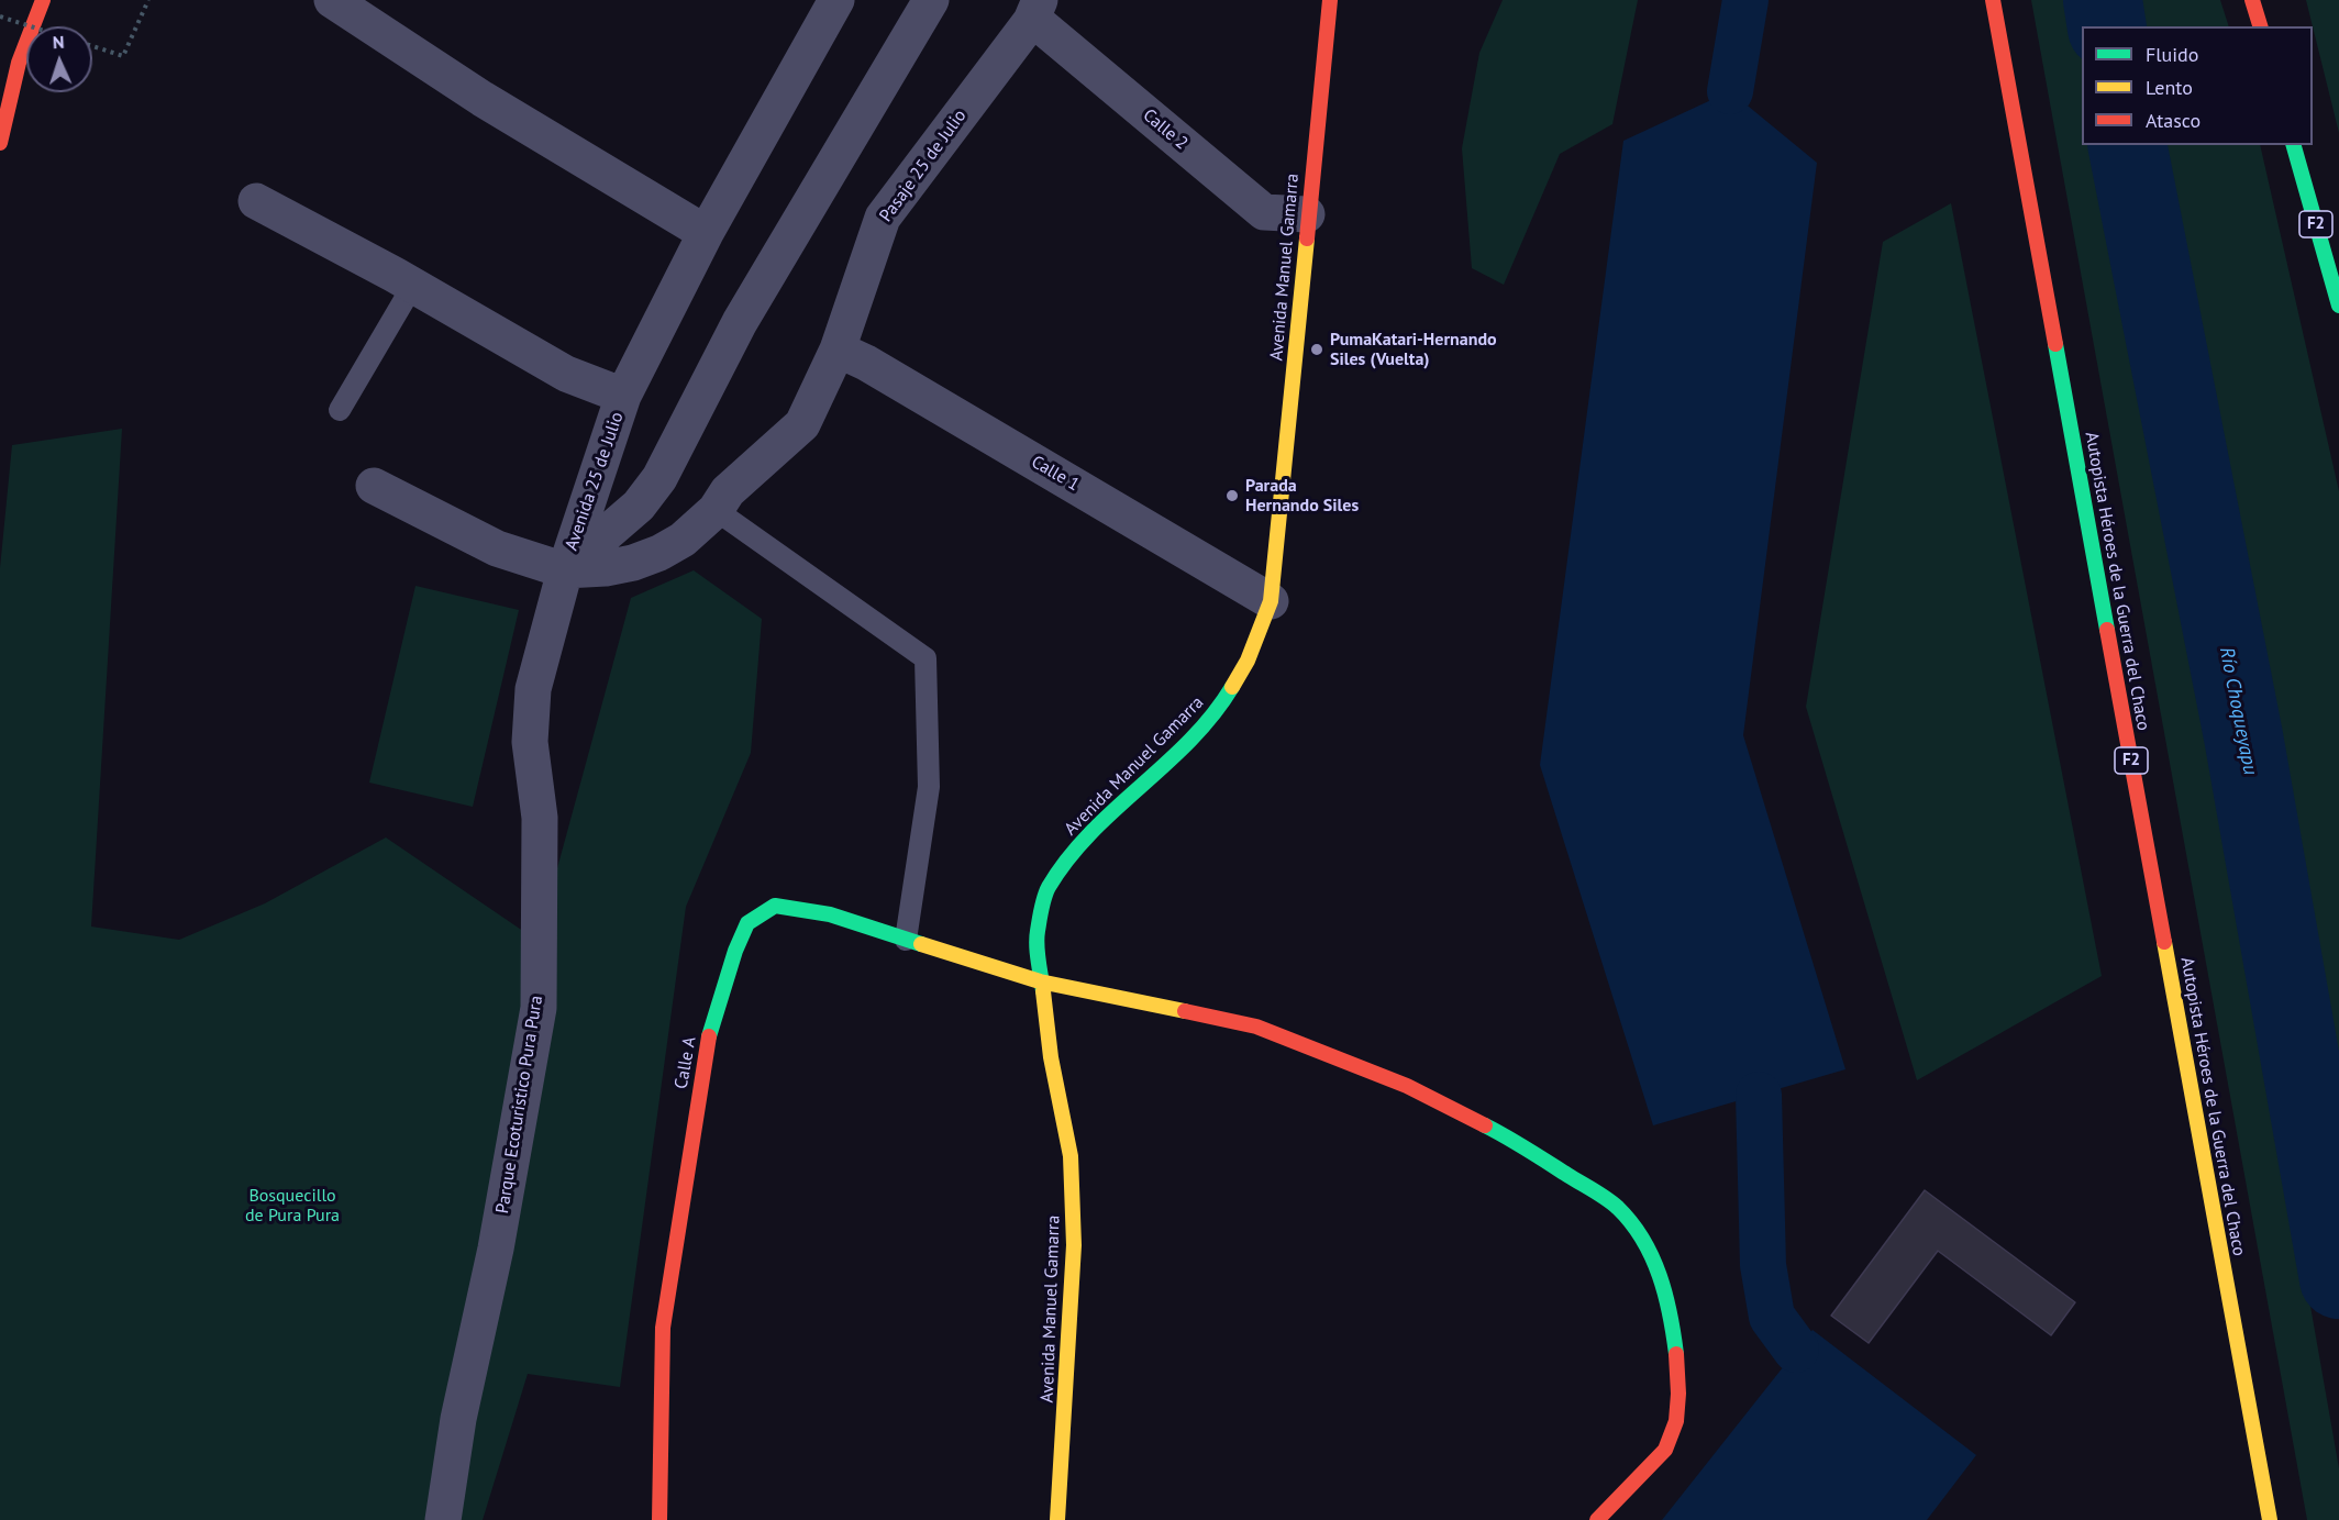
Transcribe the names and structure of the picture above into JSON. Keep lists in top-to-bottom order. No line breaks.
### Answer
{"streets":{"main road":["F2","Avenida Manuel Gamarra","Autopista Héroes de la Guerra del Chaco","Calle A"],"street":["Calle 2","Pasaje 25 de Julio","Calle 1","Avenida 25 de Julio","Parque Ecoturistico Pura Pura"]},"crossings":[["Calle 2","Pasaje 25 de Julio"],["Calle 2","Avenida Manuel Gamarra"],["Pasaje 25 de Julio","Calle 1"],["Pasaje 25 de Julio","Avenida 25 de Julio"],["Pasaje 25 de Julio","Parque Ecoturistico Pura Pura"],["Avenida Manuel Gamarra","Calle 1"],["Avenida Manuel Gamarra","Calle A"],["Avenida 25 de Julio","Parque Ecoturistico Pura Pura"]],"water":["Río Choqueyapu"],"parks":["Bosquecillo de Pura Pura"],"places":["PumaKatari-Hernando Siles (Vuelta)","Parada Hernando Siles"],"legend":["Fluido","Lento","Atasco"],"north":"top"}
